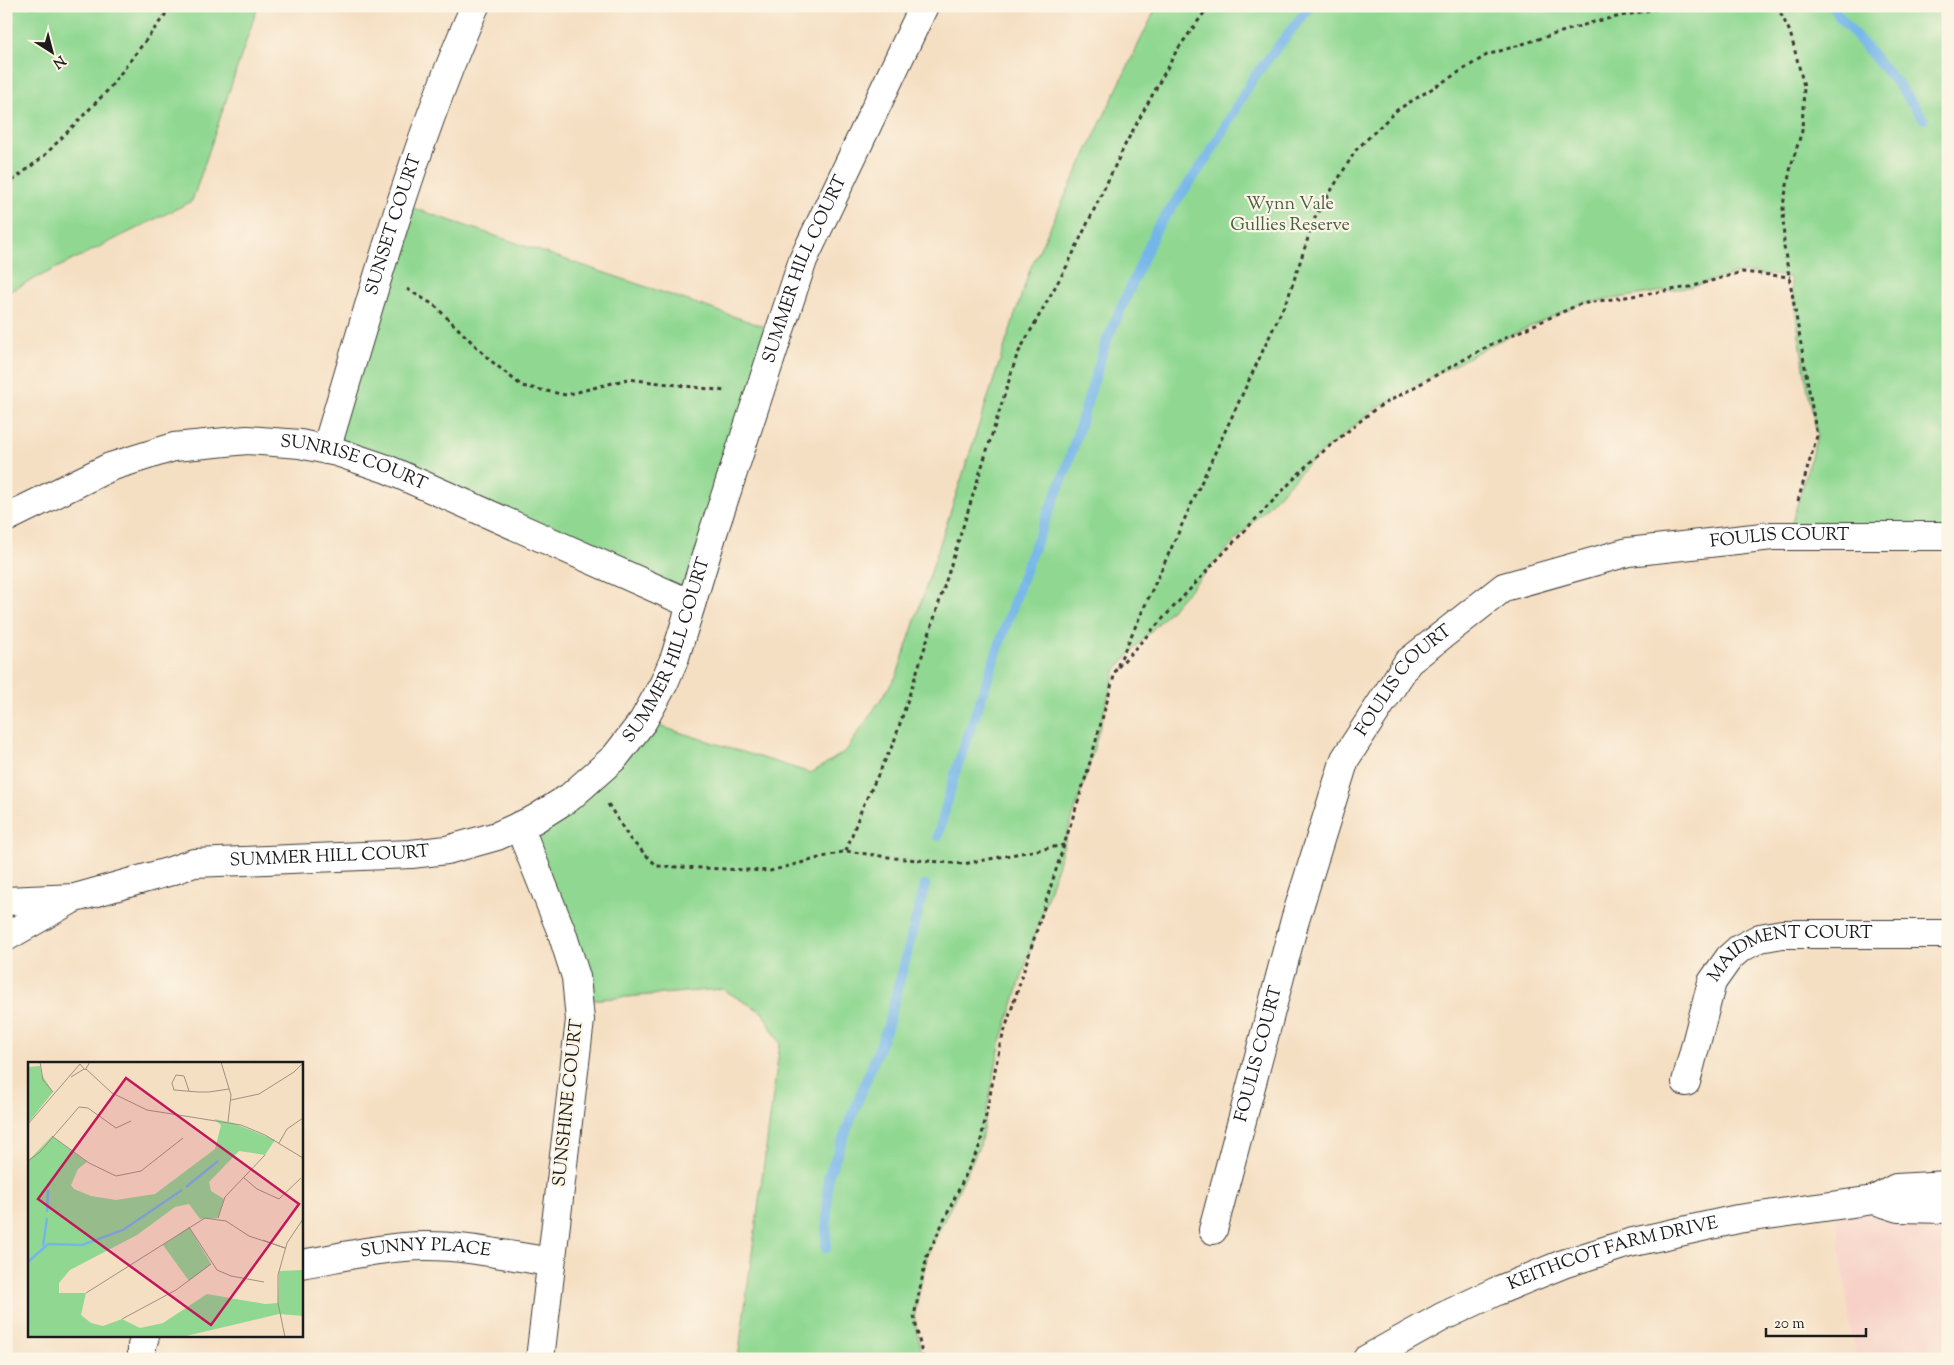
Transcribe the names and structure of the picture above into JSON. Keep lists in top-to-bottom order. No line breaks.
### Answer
{"streets":{"street":["SUNSET COURT","SUMMER HILL COURT","SUNRISE COURT","FOULIS COURT","MAIDMENT COURT","SUNSHINE COURT","SUNNY PLACE","KEITHCOT FARM DRIVE"]},"crossings":[["SUNSET COURT","SUNRISE COURT"],["SUMMER HILL COURT","SUNRISE COURT"],["SUMMER HILL COURT","SUNSHINE COURT"],["SUNSHINE COURT","SUNNY PLACE"]],"parks":["Wynn Vale Gullies Reserve"],"scale_bar":"20 m","north":"bottom right"}
